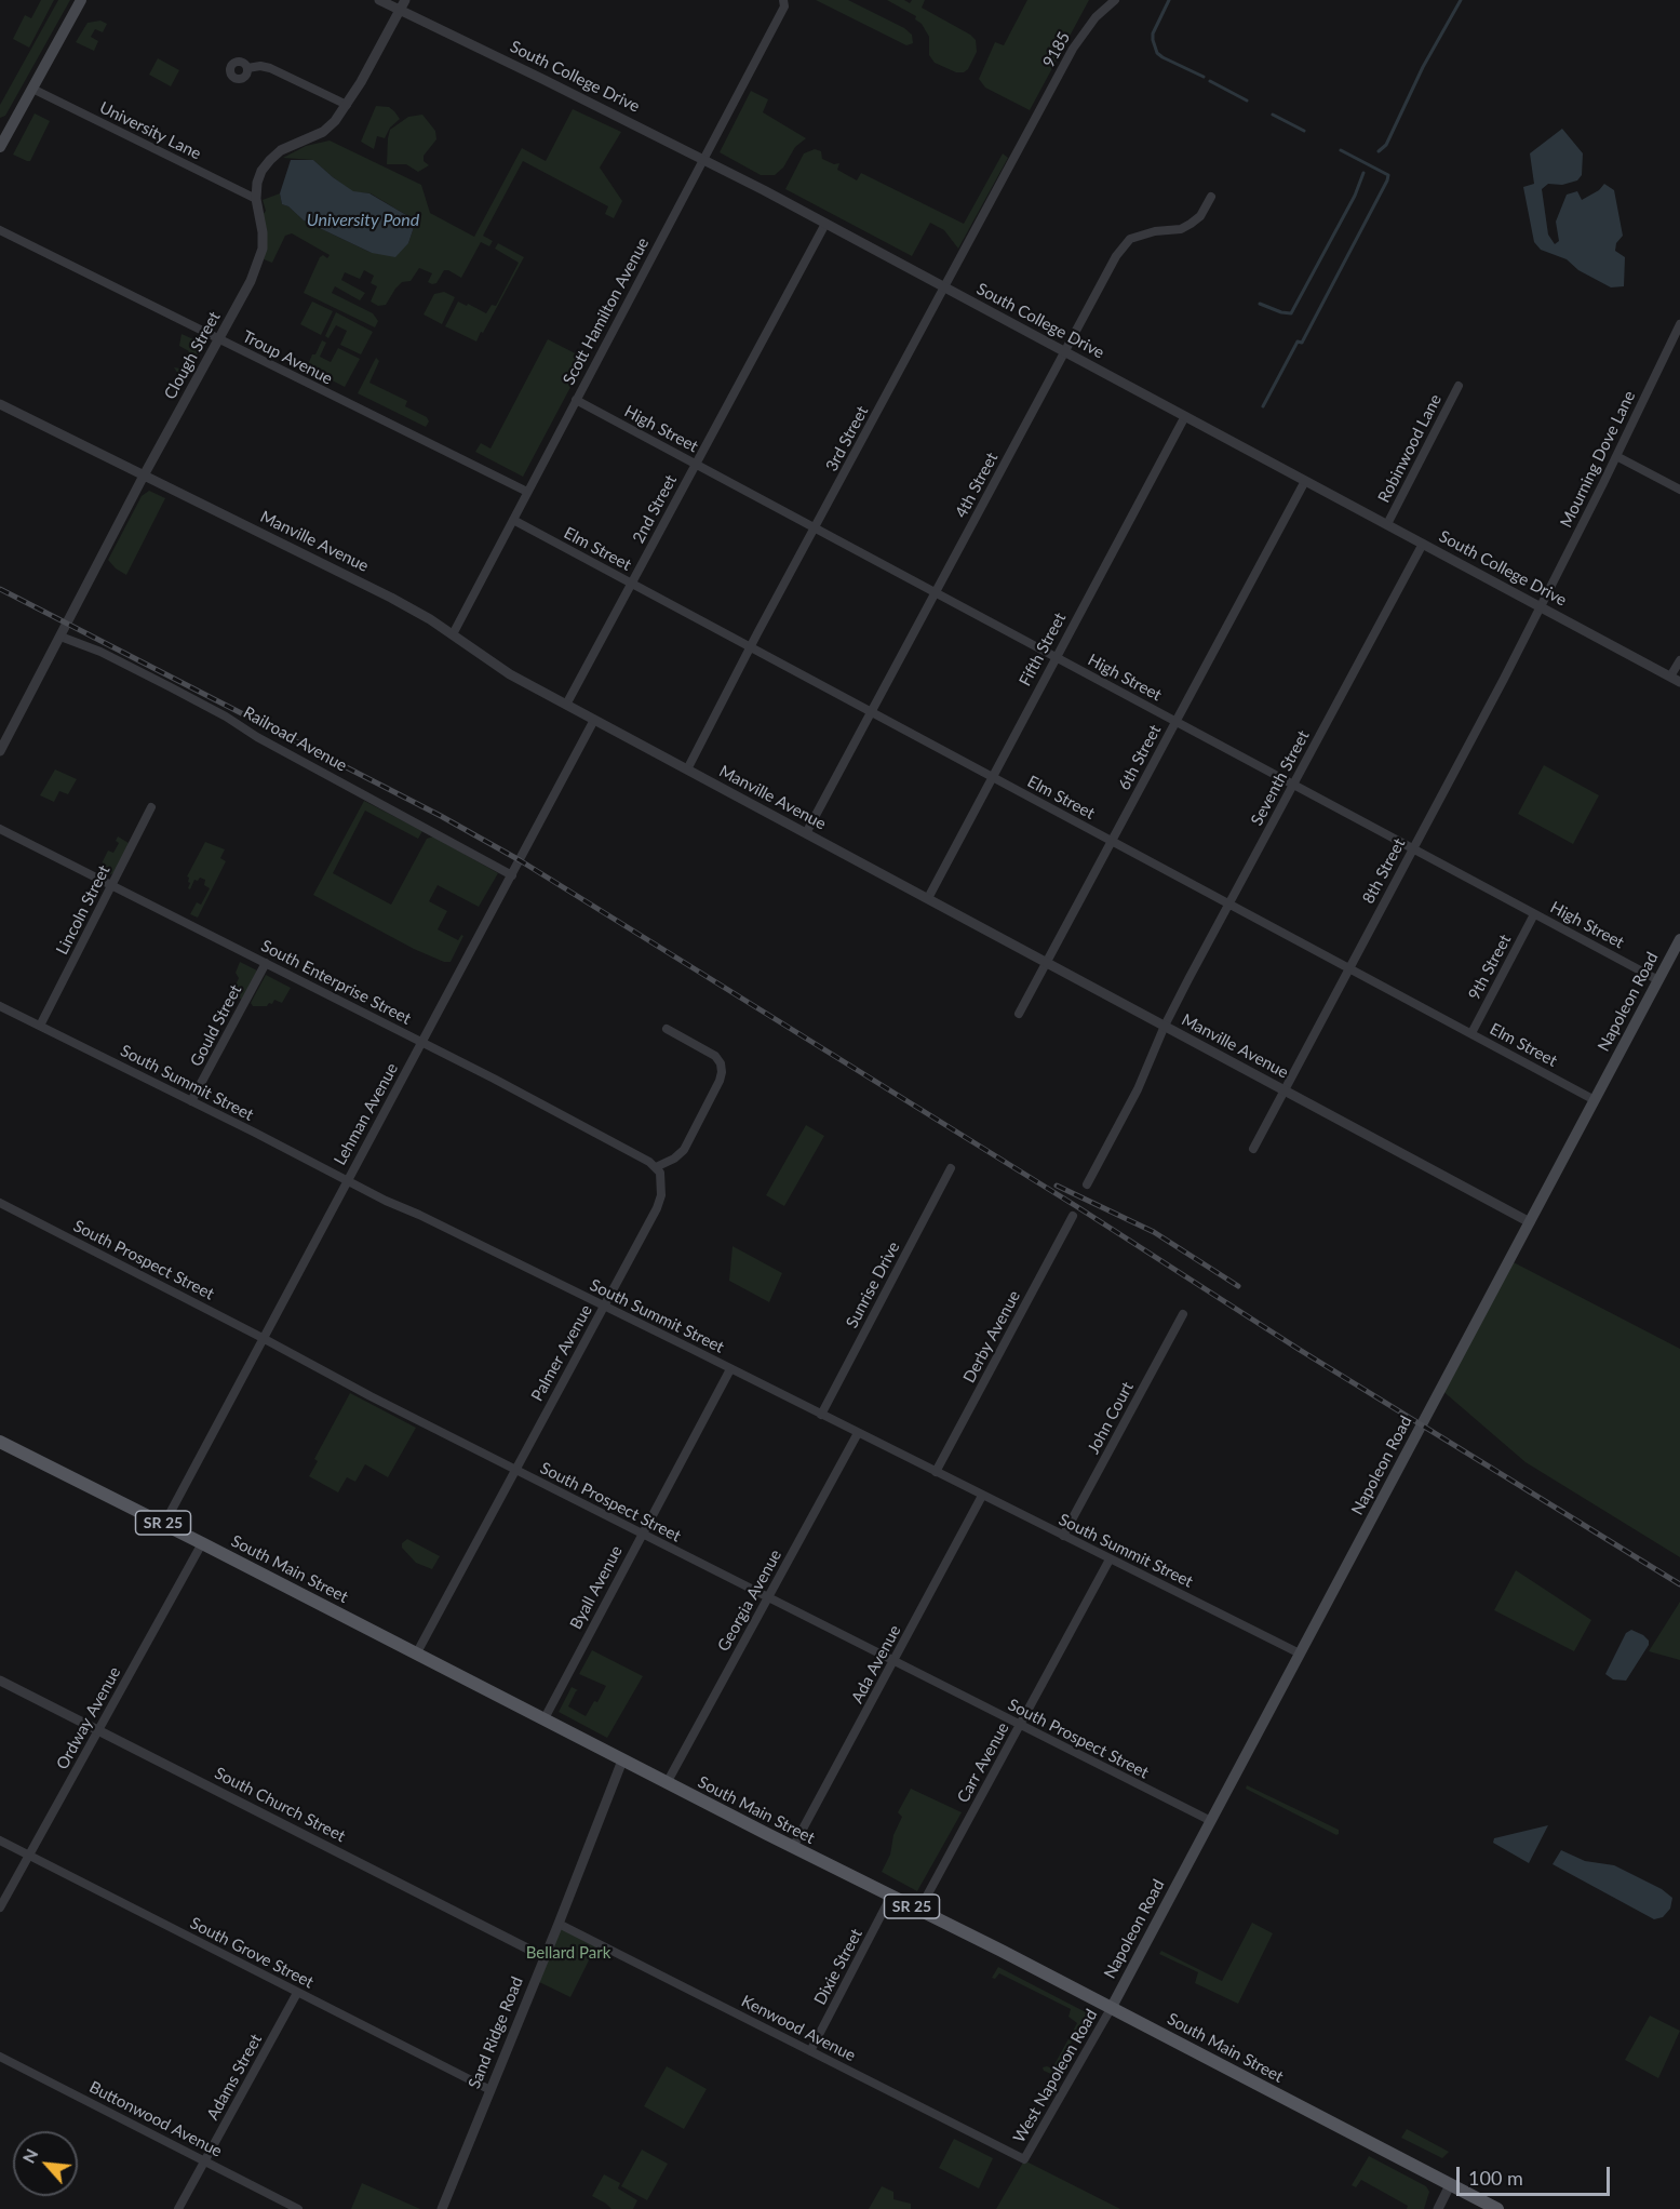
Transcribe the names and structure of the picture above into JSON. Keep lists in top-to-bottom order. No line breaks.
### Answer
{"streets":{"main road":["Napoleon Road","SR 25","South Main Street"],"street":["9185","South College Drive","University Lane","Scott Hamilton Avenue","Clough Street","Troup Avenue","High Street","3rd Street","Robinwood Lane","Mourning Dove Lane","4th Street","2nd Street","Manville Avenue","Elm Street","Fifth Street","Railroad Avenue","6th Street","Seventh Street","8th Street","Lincoln Street","9th Street","South Enterprise Street","Gould Street","South Summit Street","Lehman Avenue","South Prospect Street","Sunrise Drive","Derby Avenue","Palmer Avenue","John Court","Byall Avenue","Georgia Avenue","Ada Avenue","Ordway Avenue","Carr Avenue","South Church Street","South Grove Street","Dixie Street","Kenwood Avenue","Sand Ridge Road","West Napoleon Road","Adams Street","Buttonwood Avenue"]},"crossings":[["9185","3rd Street"],["South College Drive","Scott Hamilton Avenue"],["South College Drive","Clough Street"],["South College Drive","3rd Street"],["South College Drive","Robinwood Lane"],["South College Drive","Mourning Dove Lane"],["South College Drive","4th Street"],["South College Drive","2nd Street"],["South College Drive","Fifth Street"],["South College Drive","6th Street"],["South College Drive","Seventh Street"],["South College Drive","8th Street"],["University Lane","Clough Street"],["Scott Hamilton Avenue","Troup Avenue"],["Scott Hamilton Avenue","High Street"],["Scott Hamilton Avenue","Manville Avenue"],["Scott Hamilton Avenue","Elm Street"],["Clough Street","Troup Avenue"],["Clough Street","Manville Avenue"],["Clough Street","Railroad Avenue"],["High Street","3rd Street"],["High Street","4th Street"],["High Street","2nd Street"],["High Street","Fifth Street"],["High Street","6th Street"],["High Street","Seventh Street"],["High Street","8th Street"],["High Street","9th Street"],["High Street","Napoleon Road"],["3rd Street","Manville Avenue"],["3rd Street","Elm Street"],["Mourning Dove Lane","8th Street"],["4th Street","Manville Avenue"],["4th Street","Elm Street"],["2nd Street","Manville Avenue"],["2nd Street","Elm Street"],["Manville Avenue","Fifth Street"],["Manville Avenue","6th Street"],["Manville Avenue","Seventh Street"],["Manville Avenue","8th Street"],["Manville Avenue","Napoleon Road"],["Manville Avenue","Lehman Avenue"],["Elm Street","Fifth Street"],["Elm Street","6th Street"],["Elm Street","Seventh Street"],["Elm Street","8th Street"],["Elm Street","9th Street"],["Elm Street","Napoleon Road"],["Railroad Avenue","Lehman Avenue"],["Lincoln Street","South Enterprise Street"],["Lincoln Street","South Summit Street"],["South Enterprise Street","Gould Street"],["South Enterprise Street","Lehman Avenue"],["South Enterprise Street","Palmer Avenue"],["Napoleon Road","South Summit Street"],["Napoleon Road","South Prospect Street"],["Napoleon Road","South Main Street"],["Napoleon Road","West Napoleon Road"],["Gould Street","South Summit Street"],["South Summit Street","Lehman Avenue"],["South Summit Street","Sunrise Drive"],["South Summit Street","Derby Avenue"],["South Summit Street","Palmer Avenue"],["South Summit Street","John Court"],["South Summit Street","Byall Avenue"],["South Summit Street","Georgia Avenue"],["South Summit Street","Ada Avenue"],["South Summit Street","Carr Avenue"],["Lehman Avenue","South Prospect Street"],["Lehman Avenue","South Main Street"],["South Prospect Street","Palmer Avenue"],["South Prospect Street","Byall Avenue"],["South Prospect Street","Georgia Avenue"],["South Prospect Street","Ada Avenue"],["South Prospect Street","Carr Avenue"],["Palmer Avenue","South Main Street"],["South Main Street","Byall Avenue"],["South Main Street","Georgia Avenue"],["South Main Street","Ada Avenue"],["South Main Street","Ordway Avenue"],["South Main Street","Carr Avenue"],["South Main Street","Dixie Street"],["South Main Street","Sand Ridge Road"],["South Main Street","West Napoleon Road"],["Ordway Avenue","South Church Street"],["Ordway Avenue","South Grove Street"],["South Church Street","Sand Ridge Road"],["South Grove Street","Sand Ridge Road"],["South Grove Street","Adams Street"],["Dixie Street","Kenwood Avenue"],["Kenwood Avenue","Sand Ridge Road"],["Kenwood Avenue","West Napoleon Road"],["Adams Street","Buttonwood Avenue"]],"water":["University Pond"],"parks":["Bellard Park"],"scale_bar":"100 m","north":"top left"}
